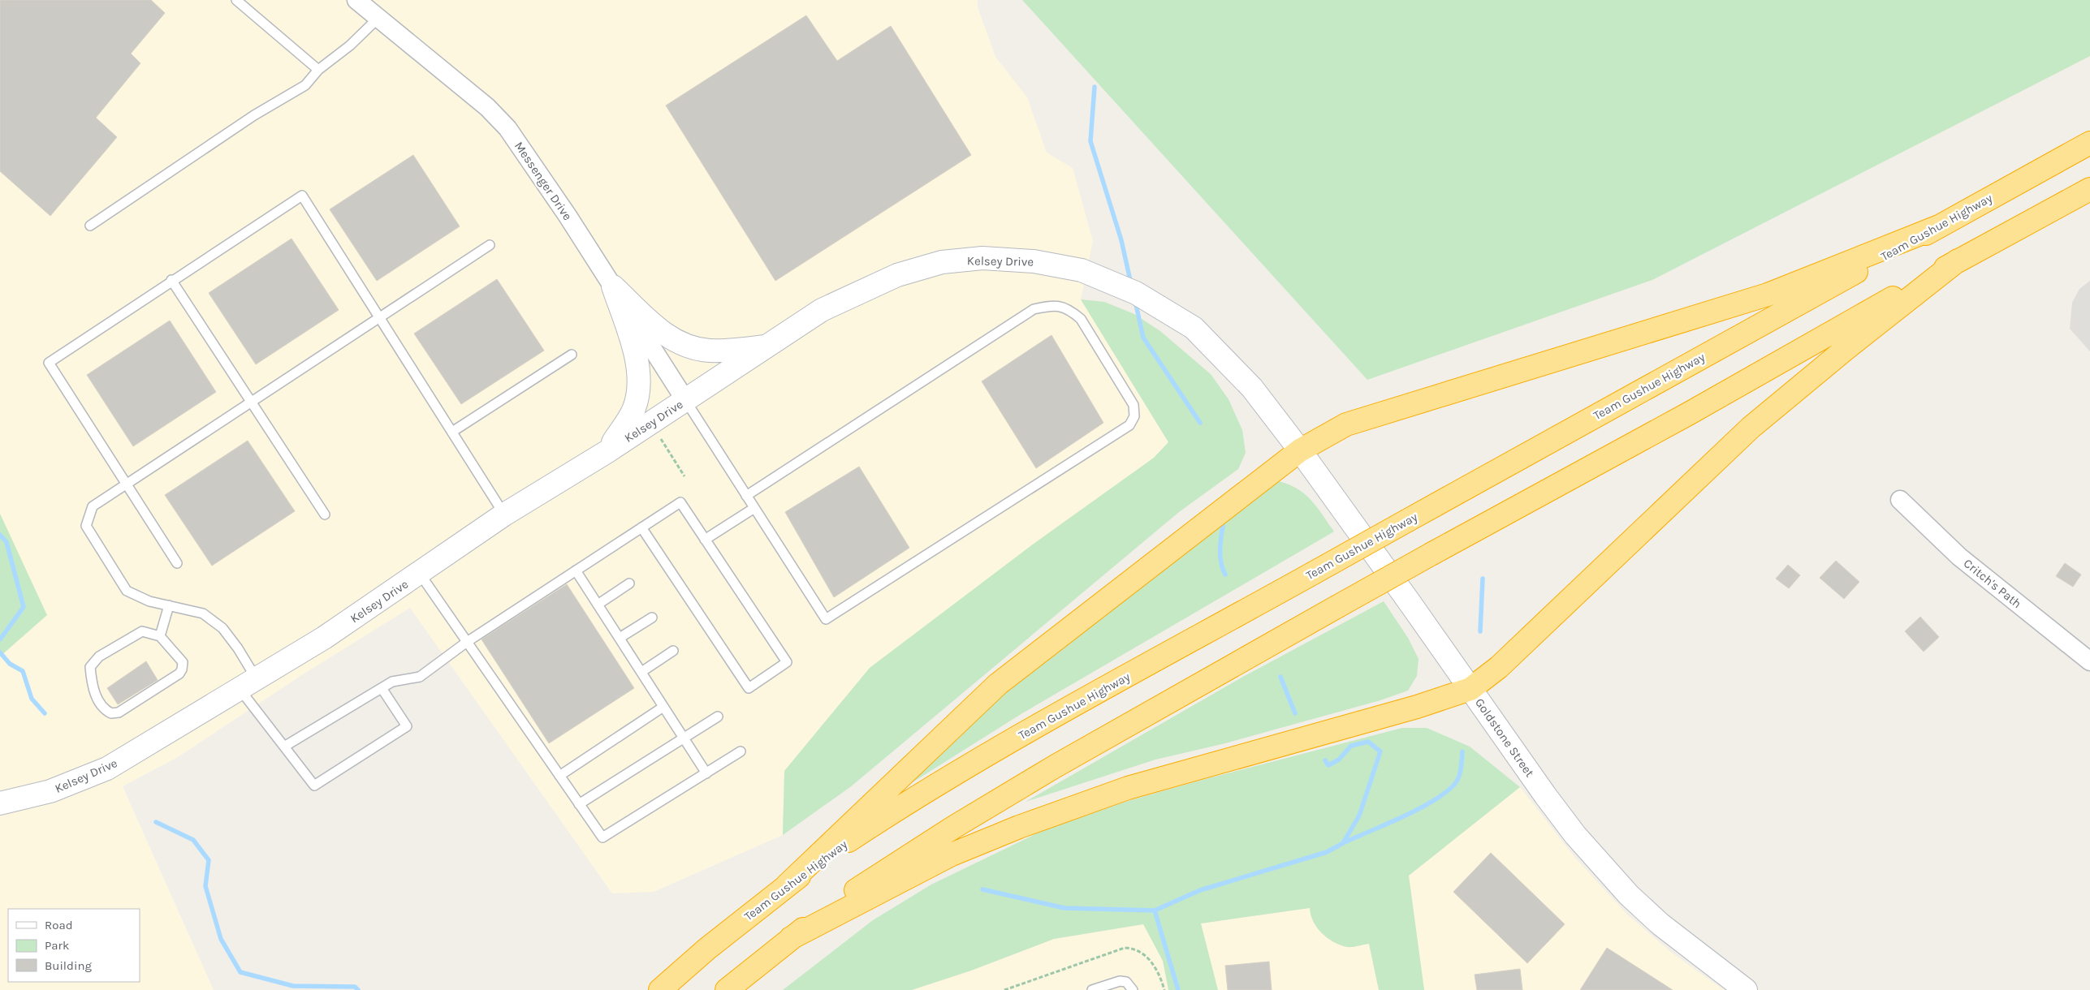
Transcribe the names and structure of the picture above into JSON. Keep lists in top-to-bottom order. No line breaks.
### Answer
{"streets":{"highway":["Team Gushue Highway"],"main road":["Kelsey Drive","Goldstone Street"],"street":["Messenger Drive","Critch's Path"]},"crossings":[["Messenger Drive","Kelsey Drive"],["Kelsey Drive","Goldstone Street"]],"legend":["Road","Park","Building"]}
